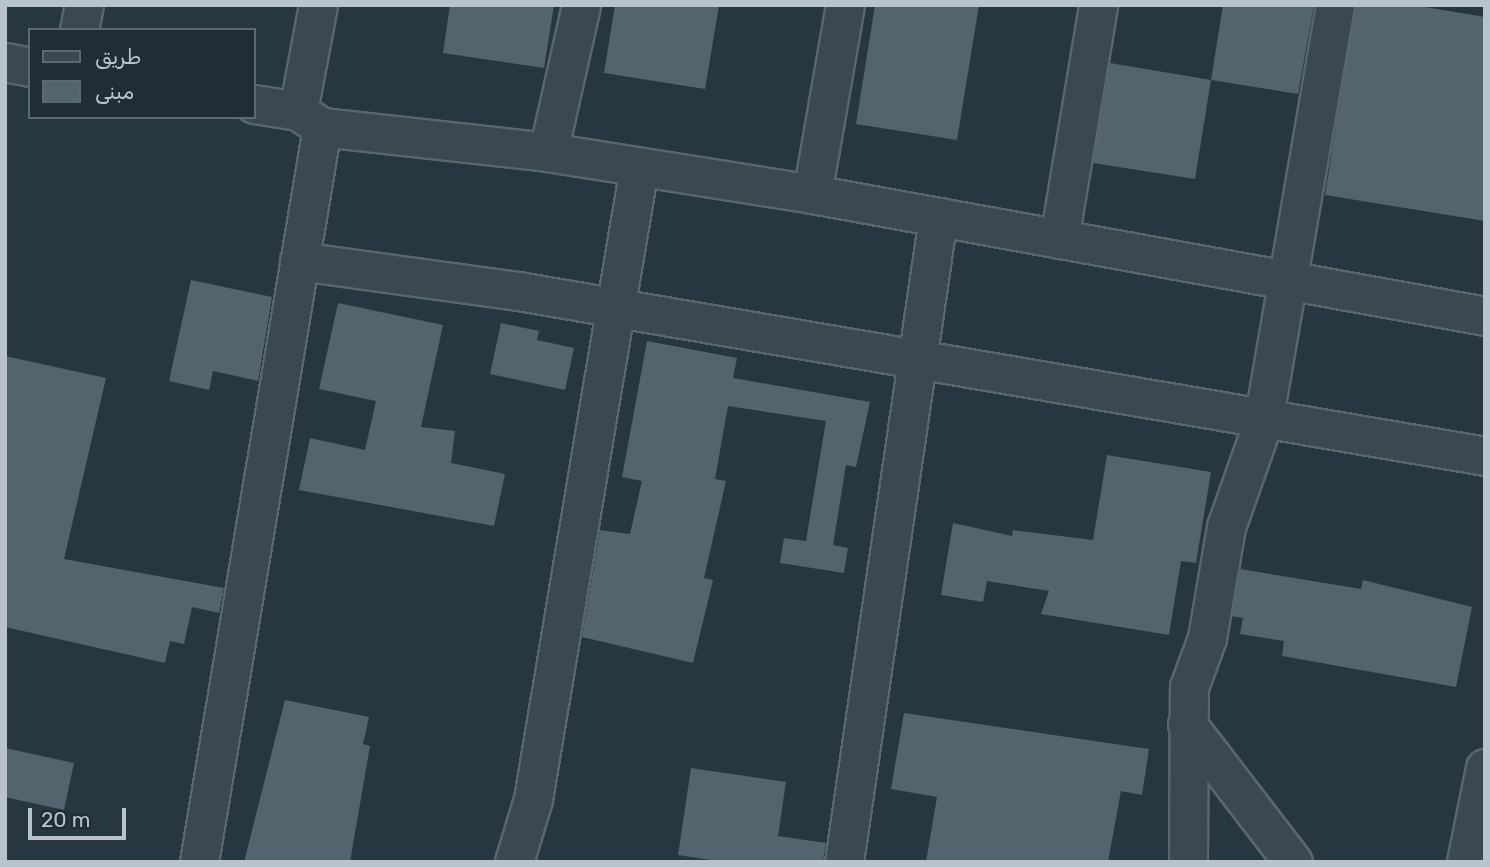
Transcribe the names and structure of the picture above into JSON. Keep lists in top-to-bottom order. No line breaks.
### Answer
{"legend":["طريق","مبنى"],"scale_bar":"20 m"}
